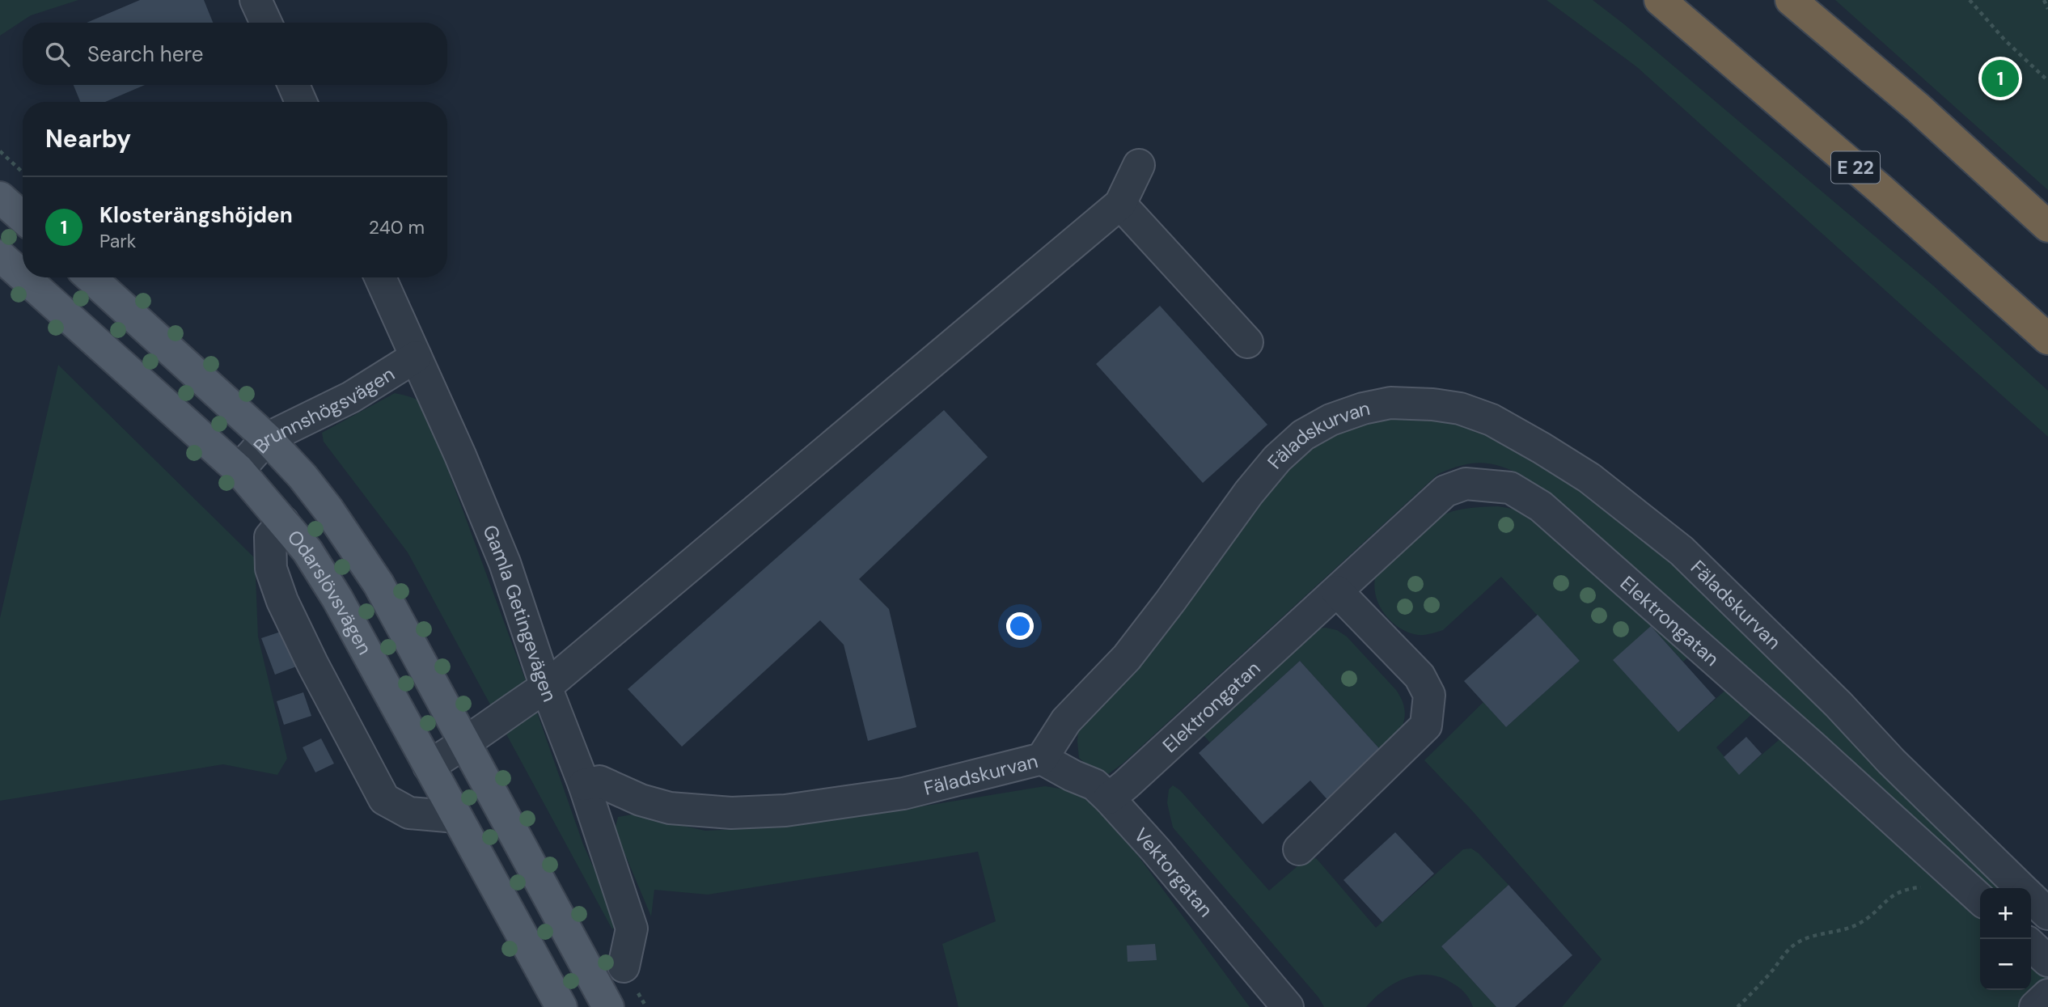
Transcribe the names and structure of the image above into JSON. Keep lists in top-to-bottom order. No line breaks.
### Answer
{"streets":{"highway":["E 22"],"main road":["Odarslövsvägen"],"street":["Brunnshögsvägen","Fäladskurvan","Gamla Getingevägen","Elektrongatan","Vektorgatan"]},"crossings":[["Brunnshögsvägen","Odarslövsvägen"],["Brunnshögsvägen","Gamla Getingevägen"],["Fäladskurvan","Gamla Getingevägen"],["Fäladskurvan","Vektorgatan"],["Elektrongatan","Vektorgatan"]],"page":{"search":"Search here","pins":"1","heading":"Nearby","list":[{"mark":"1","name":"Klosterängshöjden","note":"Park","value":"240 m"}],"map_buttons":["+","−"]}}
